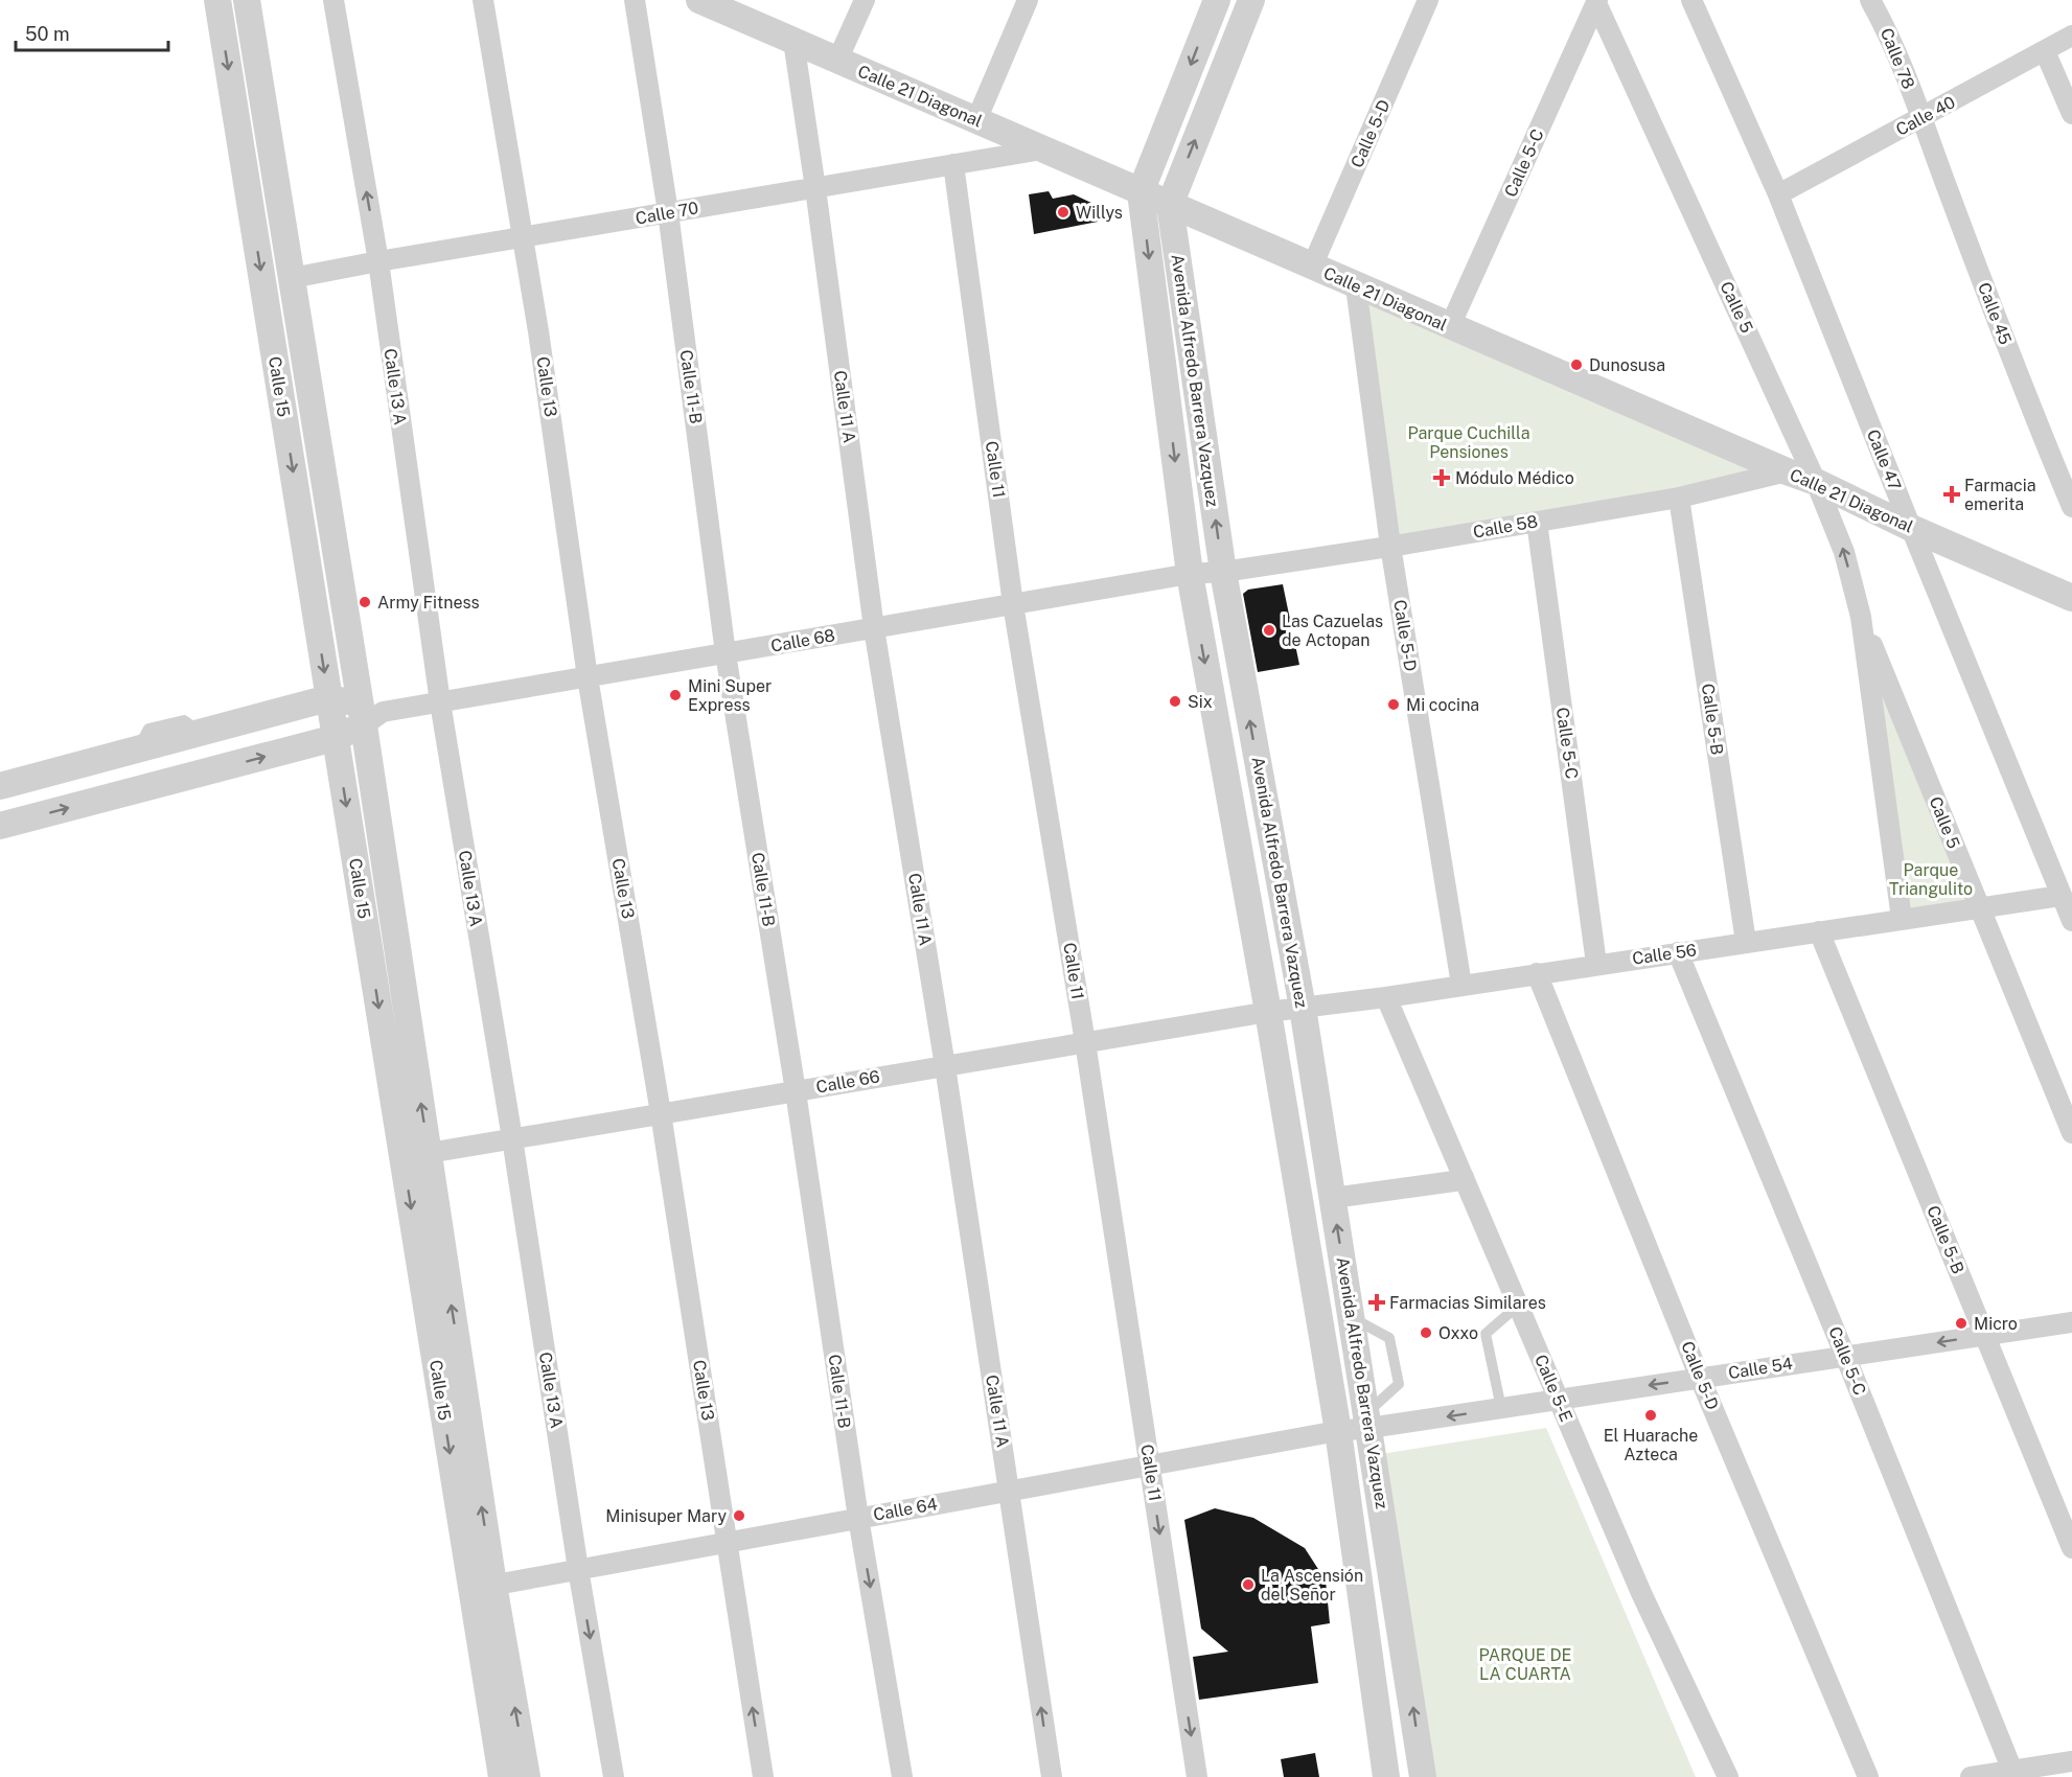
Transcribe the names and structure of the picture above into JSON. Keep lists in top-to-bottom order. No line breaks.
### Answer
{"streets":{"street":["Calle 78","Calle 21 Diagonal","Calle 40","Calle 5-D","Calle 5-C","Calle 70","Calle 5","Calle 45","Avenida Alfredo Barrera Vazquez","Calle 15","Calle 13 A","Calle 13","Calle 11-B","Calle 11 A","Calle 47","Calle 11","Calle 58","Calle 68","Calle 5-B","Calle 56","Calle 66","Calle 54","Calle 5-E","Calle 64"]},"crossings":[["Calle 78","Calle 40"],["Calle 78","Calle 45"],["Calle 21 Diagonal","Calle 5-D"],["Calle 21 Diagonal","Calle 5-C"],["Calle 21 Diagonal","Calle 70"],["Calle 21 Diagonal","Calle 5"],["Calle 21 Diagonal","Avenida Alfredo Barrera Vazquez"],["Calle 21 Diagonal","Calle 11 A"],["Calle 21 Diagonal","Calle 47"],["Calle 21 Diagonal","Calle 58"],["Calle 40","Calle 45"],["Calle 40","Calle 47"],["Calle 5-D","Calle 58"],["Calle 5-D","Calle 56"],["Calle 5-D","Calle 54"],["Calle 5-C","Calle 5"],["Calle 5-C","Calle 58"],["Calle 5-C","Calle 56"],["Calle 5-C","Calle 54"],["Calle 70","Calle 15"],["Calle 70","Calle 13 A"],["Calle 70","Calle 13"],["Calle 70","Calle 11-B"],["Calle 70","Calle 11 A"],["Calle 70","Calle 11"],["Calle 5","Calle 56"],["Avenida Alfredo Barrera Vazquez","Calle 58"],["Avenida Alfredo Barrera Vazquez","Calle 68"],["Avenida Alfredo Barrera Vazquez","Calle 56"],["Avenida Alfredo Barrera Vazquez","Calle 66"],["Avenida Alfredo Barrera Vazquez","Calle 54"],["Avenida Alfredo Barrera Vazquez","Calle 64"],["Calle 15","Calle 68"],["Calle 15","Calle 66"],["Calle 15","Calle 64"],["Calle 13 A","Calle 68"],["Calle 13 A","Calle 66"],["Calle 13 A","Calle 64"],["Calle 13","Calle 68"],["Calle 13","Calle 66"],["Calle 13","Calle 64"],["Calle 11-B","Calle 68"],["Calle 11-B","Calle 66"],["Calle 11-B","Calle 64"],["Calle 11 A","Calle 68"],["Calle 11 A","Calle 66"],["Calle 11 A","Calle 64"],["Calle 47","Calle 56"],["Calle 11","Calle 68"],["Calle 11","Calle 66"],["Calle 11","Calle 64"],["Calle 58","Calle 68"],["Calle 58","Calle 5-B"],["Calle 5-B","Calle 56"],["Calle 5-B","Calle 54"],["Calle 56","Calle 66"],["Calle 56","Calle 5-E"],["Calle 54","Calle 5-E"],["Calle 54","Calle 64"]],"one_way":["Calle 54"],"parks":["Parque Cuchilla Pensiones","Parque Triangulito","PARQUE DE LA CUARTA"],"places":{"other":["Willys","Dunosusa","Army Fitness","Las Cazuelas de Actopan","Mini Super Express","Six","Mi cocina","Micro","Oxxo","El Huarache Azteca","Minisuper Mary","La Ascensión del Señor"],"health":["Módulo Médico","Farmacia emerita","Farmacias Similares"]},"scale_bar":"50 m"}
